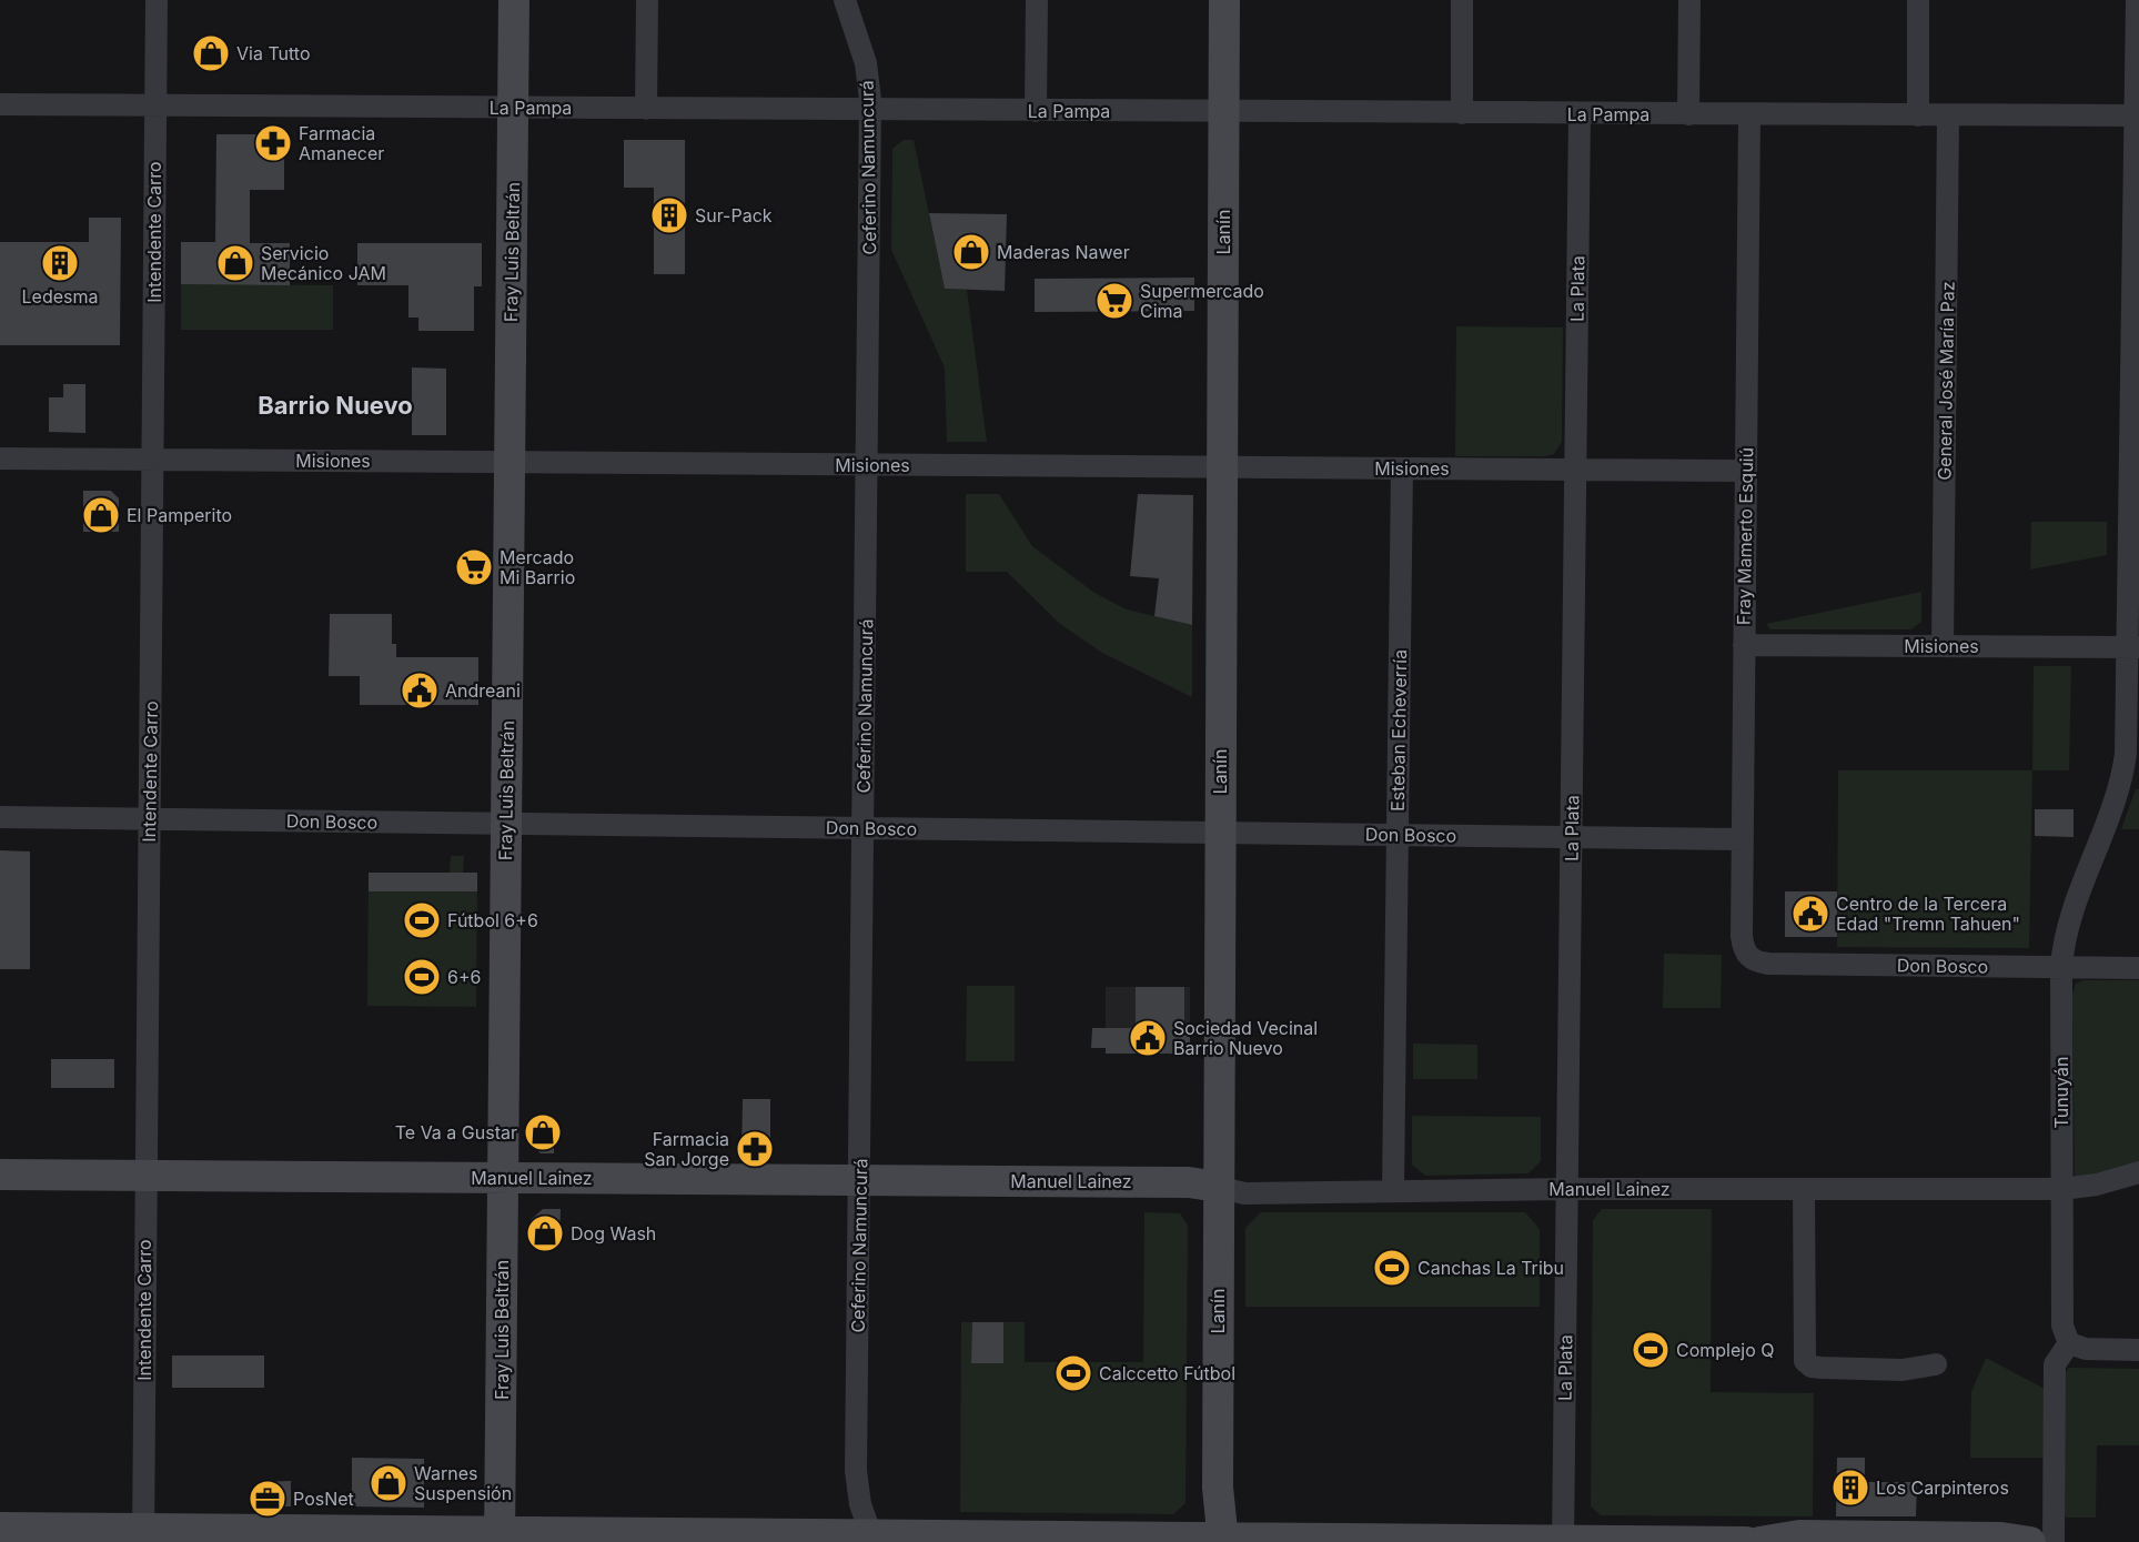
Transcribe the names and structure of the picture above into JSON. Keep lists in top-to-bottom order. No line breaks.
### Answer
{"streets":{"street":["La Pampa","Ceferino Namuncurá","Intendente Carro","Lanín","Fray Luis Beltrán","La Plata","General José María Paz","Misiones","Fray Mamerto Esquiú","Esteban Echeverría","Don Bosco","Tunuyán","Manuel Lainez"]},"crossings":[["La Pampa","Ceferino Namuncurá"],["La Pampa","Intendente Carro"],["La Pampa","Lanín"],["La Pampa","Fray Luis Beltrán"],["La Pampa","La Plata"],["La Pampa","General José María Paz"],["La Pampa","Fray Mamerto Esquiú"],["La Pampa","Tunuyán"],["Ceferino Namuncurá","Misiones"],["Ceferino Namuncurá","Don Bosco"],["Ceferino Namuncurá","Manuel Lainez"],["Intendente Carro","Misiones"],["Intendente Carro","Don Bosco"],["Intendente Carro","Manuel Lainez"],["Lanín","Misiones"],["Lanín","Don Bosco"],["Lanín","Manuel Lainez"],["Fray Luis Beltrán","Misiones"],["Fray Luis Beltrán","Don Bosco"],["Fray Luis Beltrán","Manuel Lainez"],["La Plata","Misiones"],["La Plata","Don Bosco"],["La Plata","Manuel Lainez"],["General José María Paz","Misiones"],["Misiones","Fray Mamerto Esquiú"],["Misiones","Esteban Echeverría"],["Misiones","Tunuyán"],["Fray Mamerto Esquiú","Don Bosco"],["Esteban Echeverría","Don Bosco"],["Esteban Echeverría","Manuel Lainez"],["Don Bosco","Tunuyán"],["Tunuyán","Manuel Lainez"]],"districts":["Barrio Nuevo"],"places":{"shop":["Via Tutto","Maderas Nawer","Servicio Mecánico JAM","El Pamperito","Te Va a Gustar","Dog Wash","Warnes Suspensión"],"pharmacy":["Farmacia Amanecer","Farmacia San Jorge"],"building":["Sur-Pack","Ledesma","Los Carpinteros"],"supermarket":["Supermercado Cima","Mercado Mi Barrio"],"public building":["Andreani","Centro de la Tercera Edad \"Tremn Tahuen\"","Sociedad Vecinal Barrio Nuevo"],"sports":["Fútbol 6+6","6+6","Canchas La Tribu","Complejo Q","Calccetto Fútbol"],"office":["PosNet"]}}
